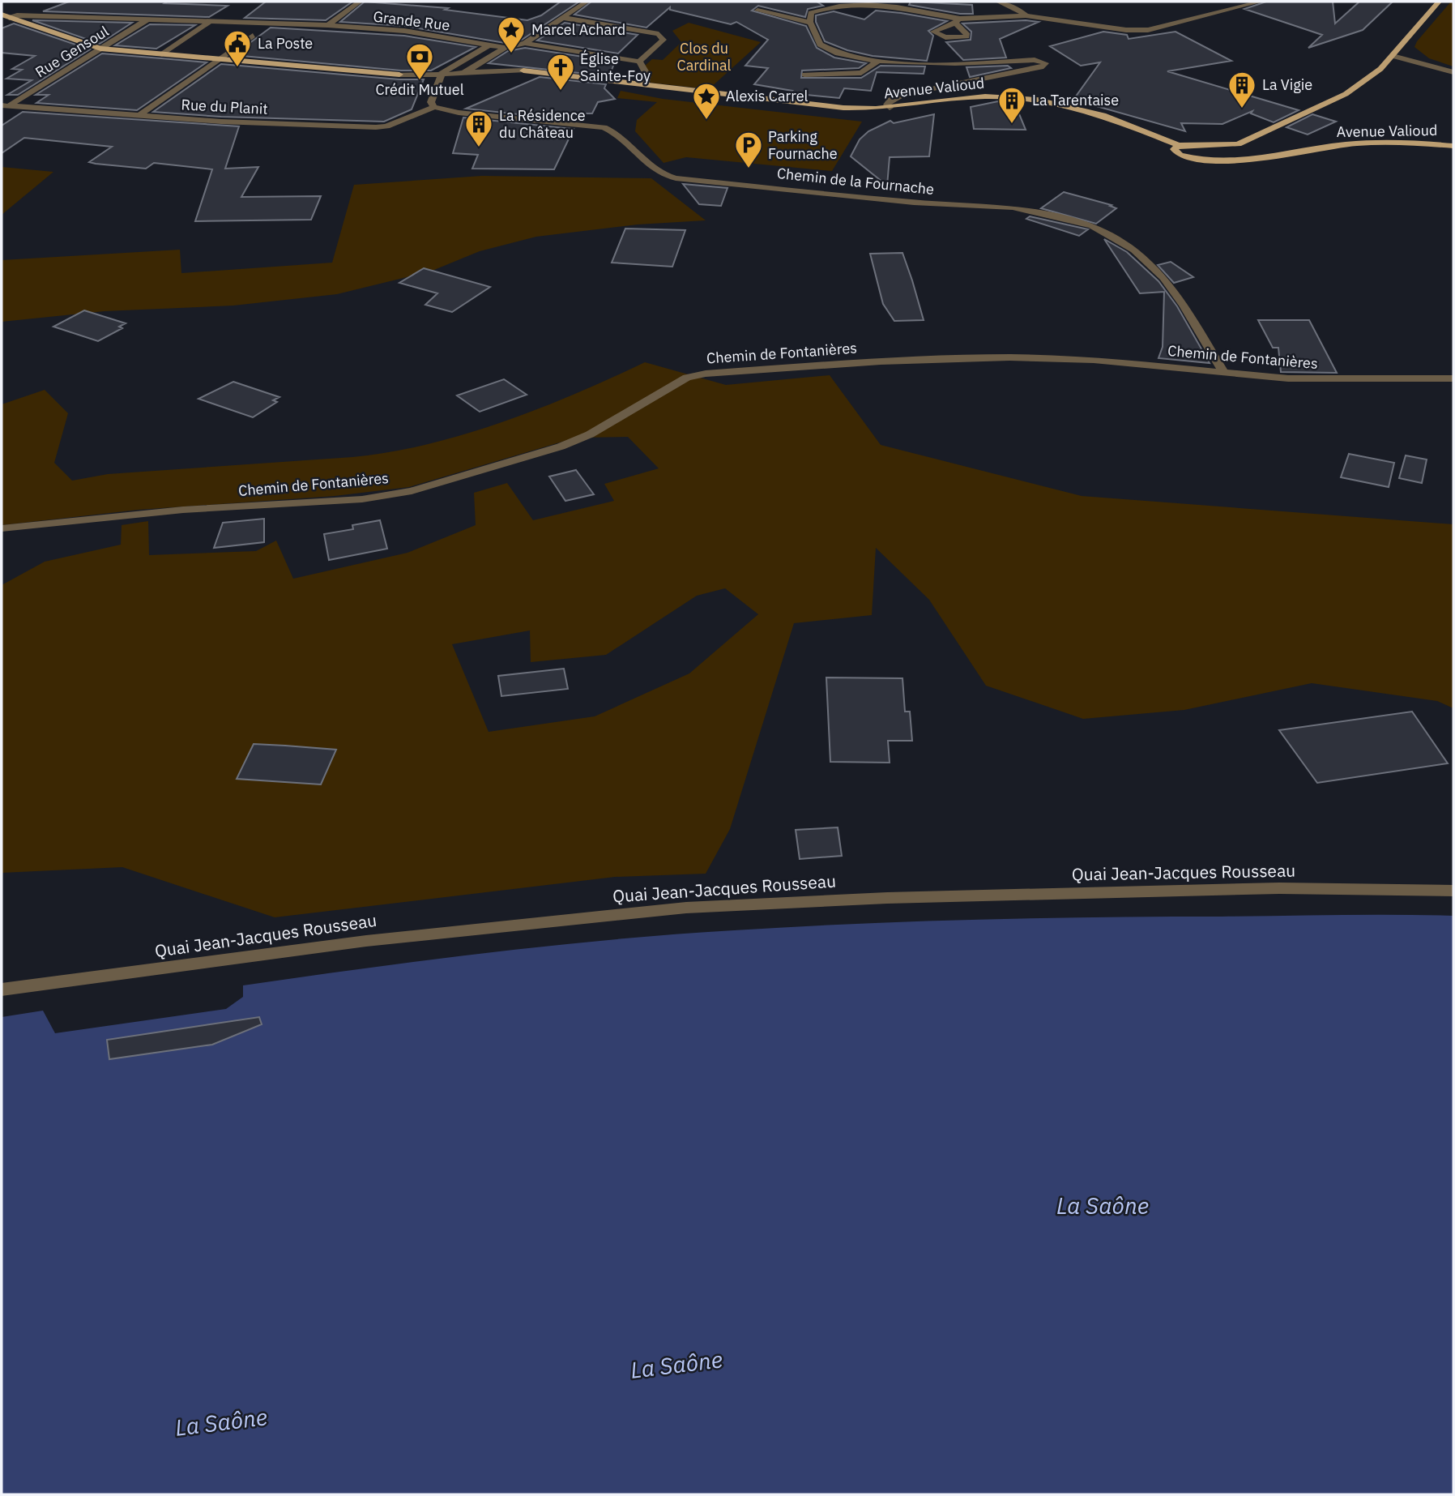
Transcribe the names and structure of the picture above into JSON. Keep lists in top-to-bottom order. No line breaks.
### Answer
{"streets":{"main road":["Avenue Valioud"],"street":["Grande Rue","Rue Gensoul","Rue du Planit","Chemin de la Fournache","Chemin de Fontanières","Quai Jean-Jacques Rousseau"]},"crossings":[["Grande Rue","Rue Gensoul"],["Rue Gensoul","Rue du Planit"],["Rue du Planit","Chemin de la Fournache"],["Chemin de la Fournache","Chemin de Fontanières"]],"water":["La Saône"],"parks":["Clos du Cardinal"],"places":{"place":["Marcel Achard","Alexis Carrel"],"public building":["La Poste"],"bank":["Crédit Mutuel"],"church":["Église Sainte-Foy"],"building":["La Vigie","La Tarentaise","La Résidence du Château"],"parking":["Parking Fournache"]}}
